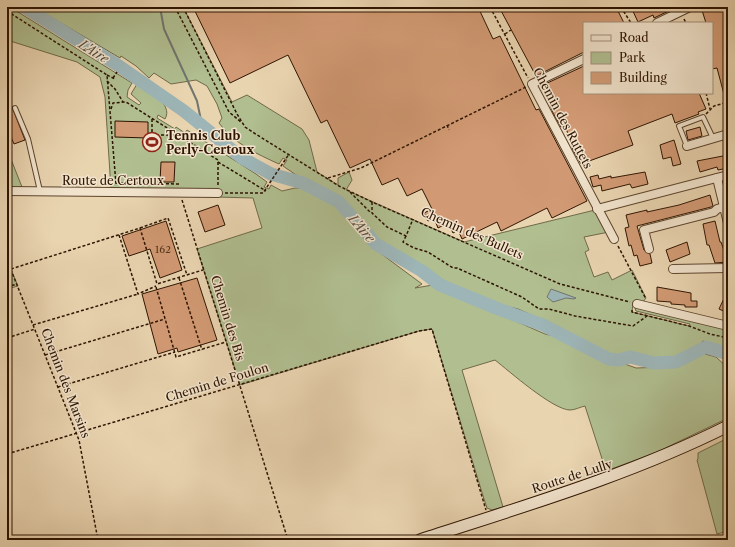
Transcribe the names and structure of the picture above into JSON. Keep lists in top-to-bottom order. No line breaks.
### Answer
{"streets":{"main road":["Route de Lully"],"street":["Chemin des Ruttets","Route de Certoux"],"path":["Chemin des Bullets","Chemin des Bis","Chemin de Foulon","Chemin des Marsins"]},"crossings":[["Route de Certoux","Chemin des Bis"],["Chemin des Bis","Chemin de Foulon"],["Chemin de Foulon","Chemin des Marsins"]],"water":["L'Aire"],"places":{"sports":["Tennis Club Perly-Certoux"]},"house_numbers":["162"],"legend":["Road","Park","Building"]}
